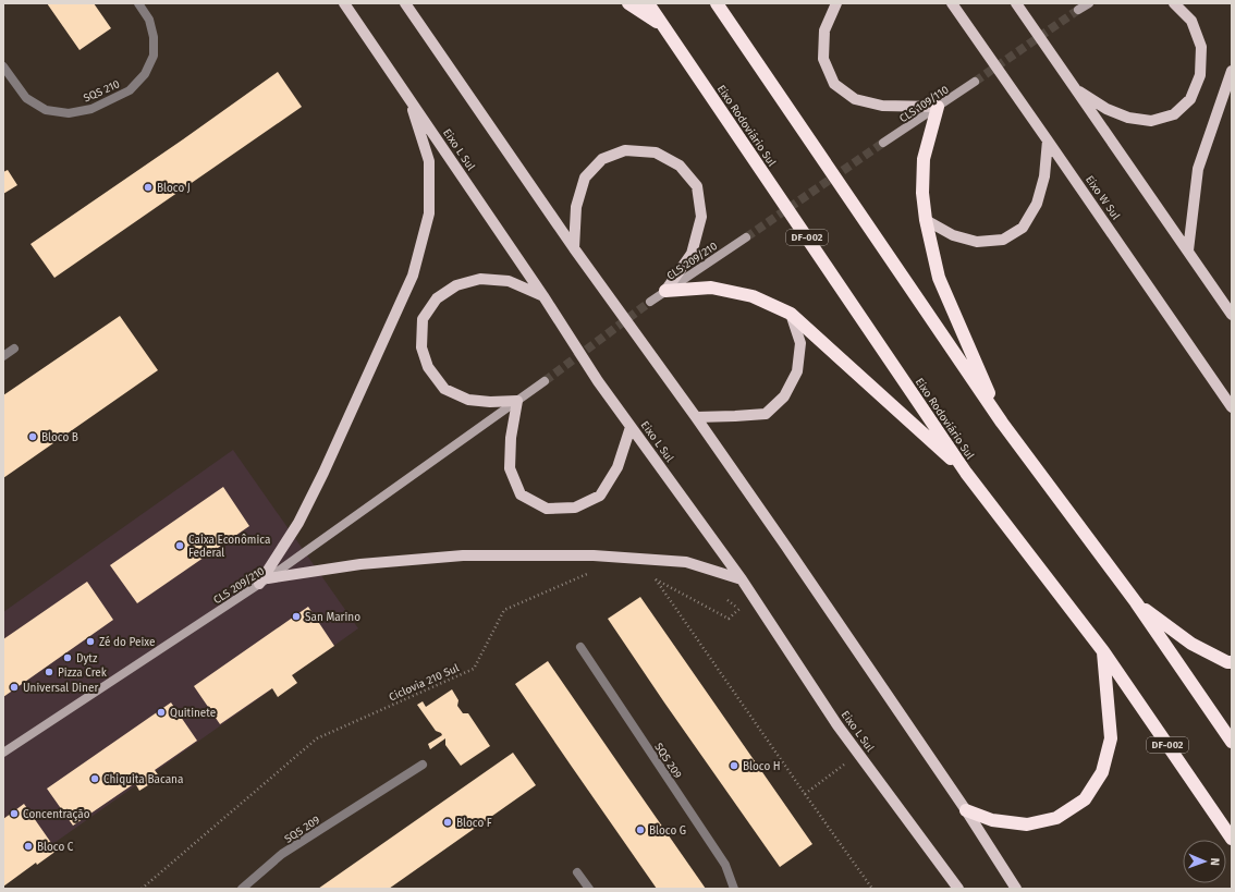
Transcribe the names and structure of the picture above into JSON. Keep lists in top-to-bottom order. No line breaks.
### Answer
{"streets":{"highway":["Eixo Rodoviário Sul","DF-002"],"main road":["Eixo L Sul","Eixo W Sul"],"street":["SQS 210","CLS 109/110","CLS 209/210","SQS 209"],"path":["Ciclovia 210 Sul"]},"places":["Bloco J","Bloco B","Caixa Econômica Federal","San Marino","Zé do Peixe","Dytz","Pizza Crek","Universal Diner","Quitinete","Bloco H","Chiquita Bacana","Concentração","Bloco F","Bloco G","Bloco C"],"north":"right"}
